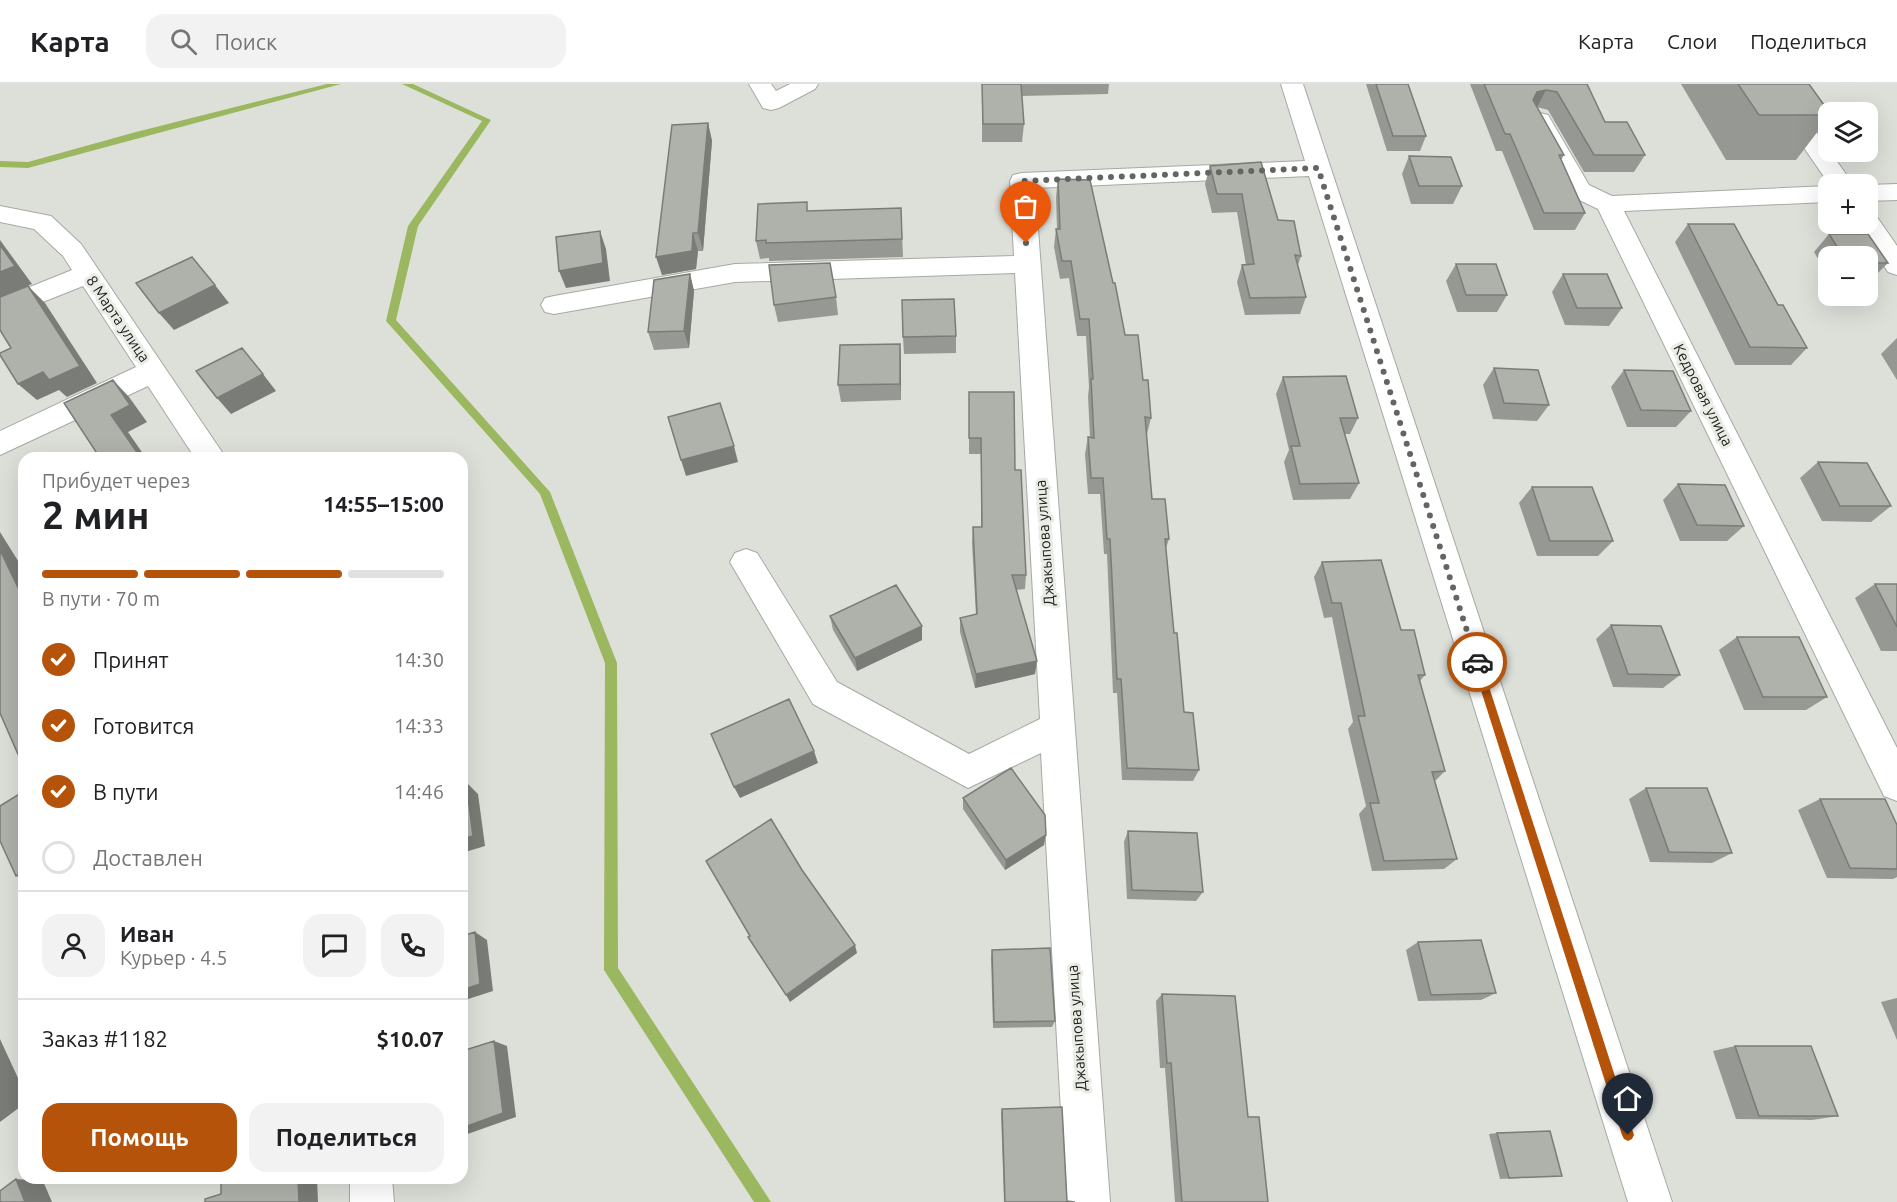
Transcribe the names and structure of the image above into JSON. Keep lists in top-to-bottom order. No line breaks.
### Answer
{"streets":{"street":["8 Марта улица","Кедровая улица","Джакыпова улица"]},"page":{"header":"Карта","search":"Поиск","nav":["Карта","Слои","Поделиться"],"map_buttons":["+","−"],"heading":["2 мин","Прибудет через","14:55–15:00"],"panel":["Иван","Курьер · 4.5","Заказ #1182","$10.07"],"bar":"В пути · 70 m","list":[["Принят","14:30"],["Готовится","14:33"],["В пути","14:46"],"Доставлен"],"buttons":["Помощь","Поделиться"]}}
